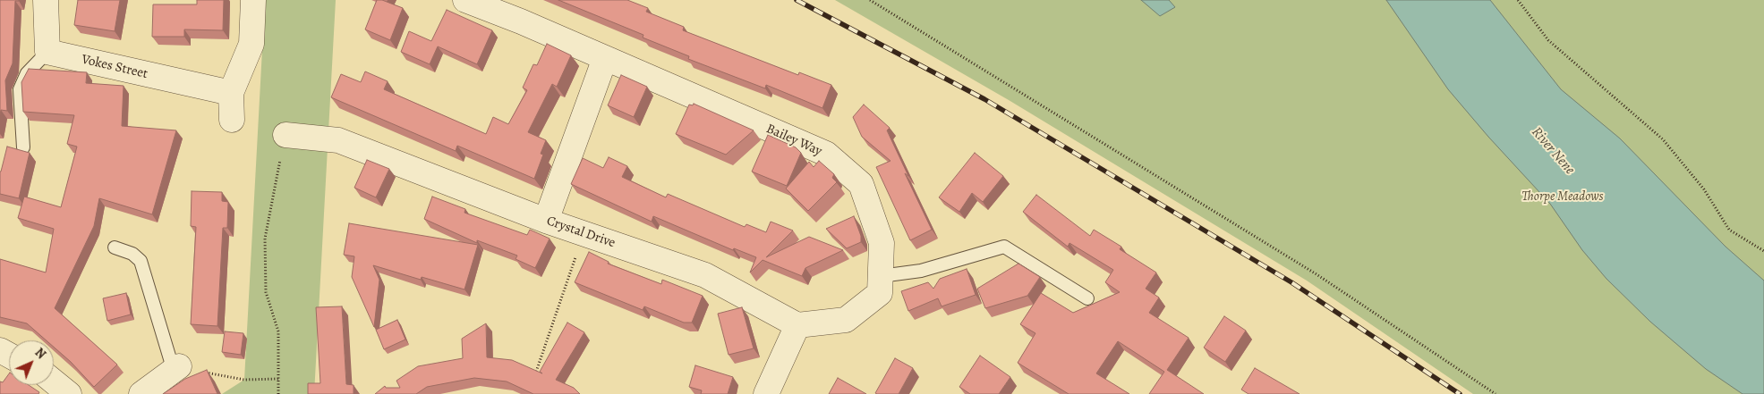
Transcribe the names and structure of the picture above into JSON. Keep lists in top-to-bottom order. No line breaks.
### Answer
{"streets":{"street":["Vokes Street","Bailey Way","Crystal Drive"]},"crossings":[["Bailey Way","Crystal Drive"]],"water":["River Nene"],"parks":["Thorpe Meadows"],"north":"top right"}
